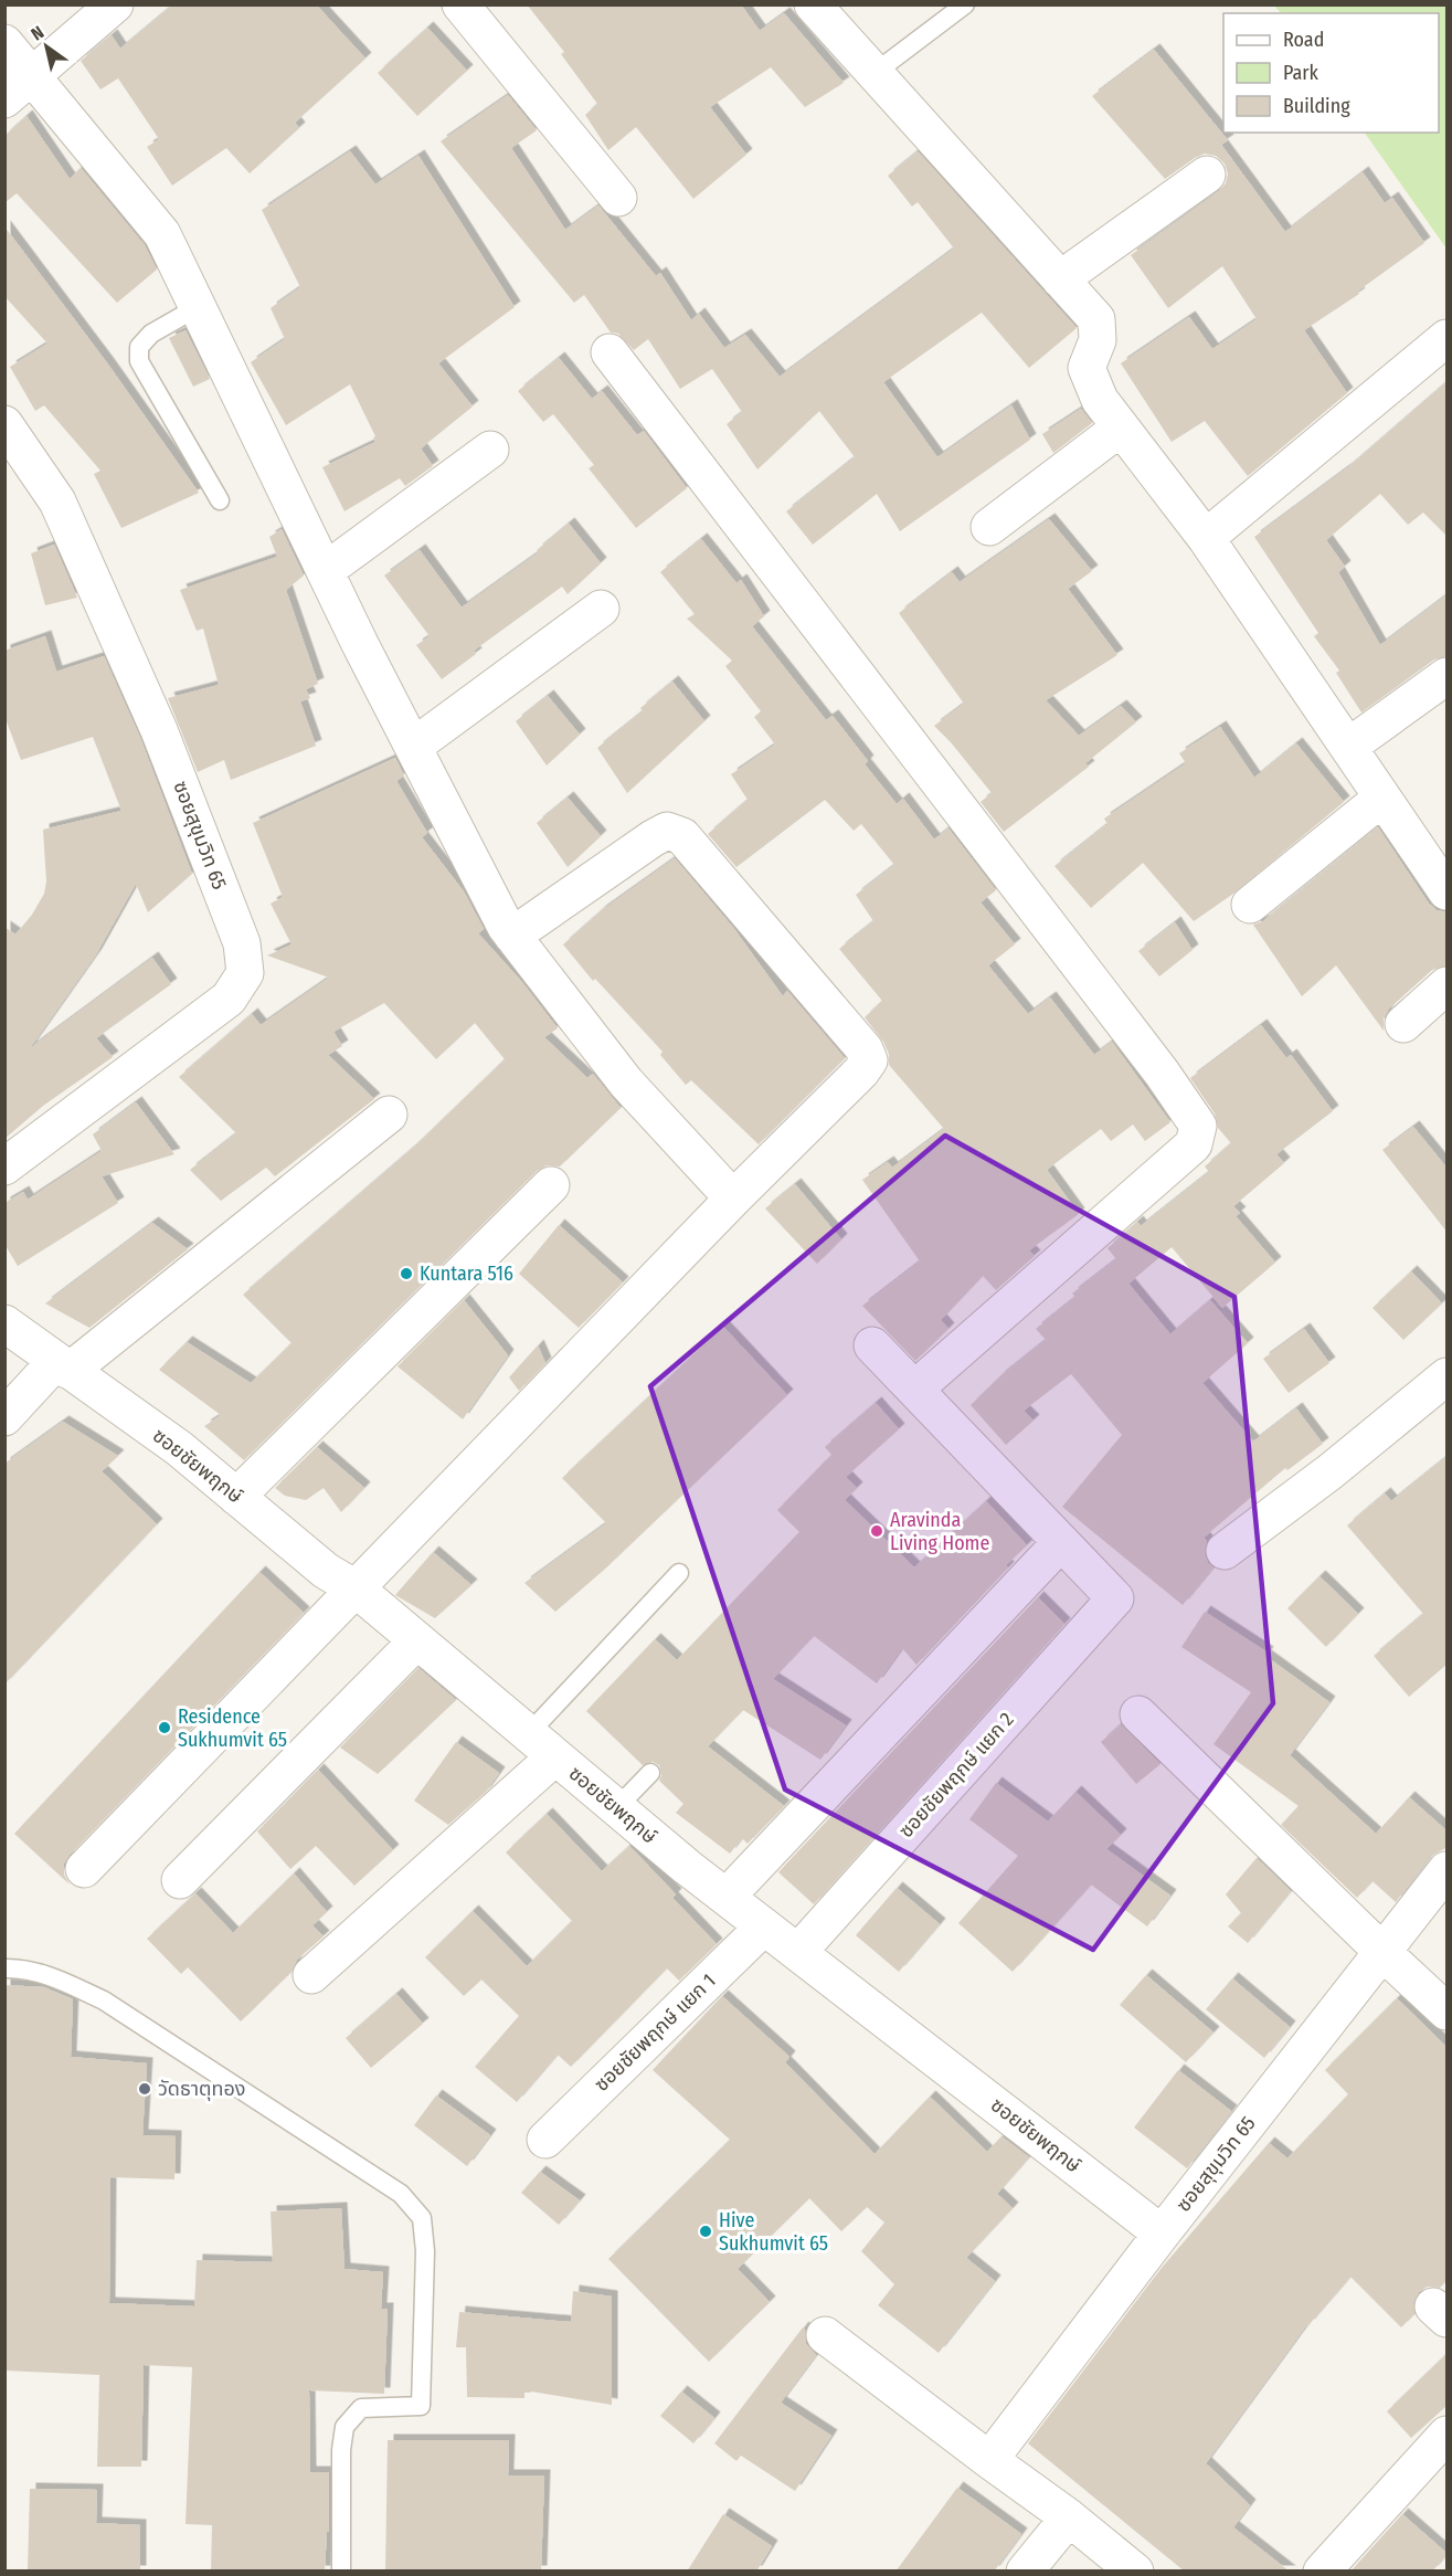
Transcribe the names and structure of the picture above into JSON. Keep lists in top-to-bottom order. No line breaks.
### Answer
{"streets":{"street":["ซอยสุขุมวิท 65","ซอยชัยพฤกษ์","ซอยชัยพฤกษ์ แยก 2","ซอยชัยพฤกษ์ แยก 1"]},"crossings":[["ซอยสุขุมวิท 65","ซอยชัยพฤกษ์"],["ซอยชัยพฤกษ์","ซอยชัยพฤกษ์ แยก 2"],["ซอยชัยพฤกษ์","ซอยชัยพฤกษ์ แยก 1"]],"places":["Kuntara 516","Aravinda Living Home","Residence Sukhumvit 65","วัดธาตุทอง","Hive Sukhumvit 65"],"legend":["Road","Park","Building"],"north":"top left"}
